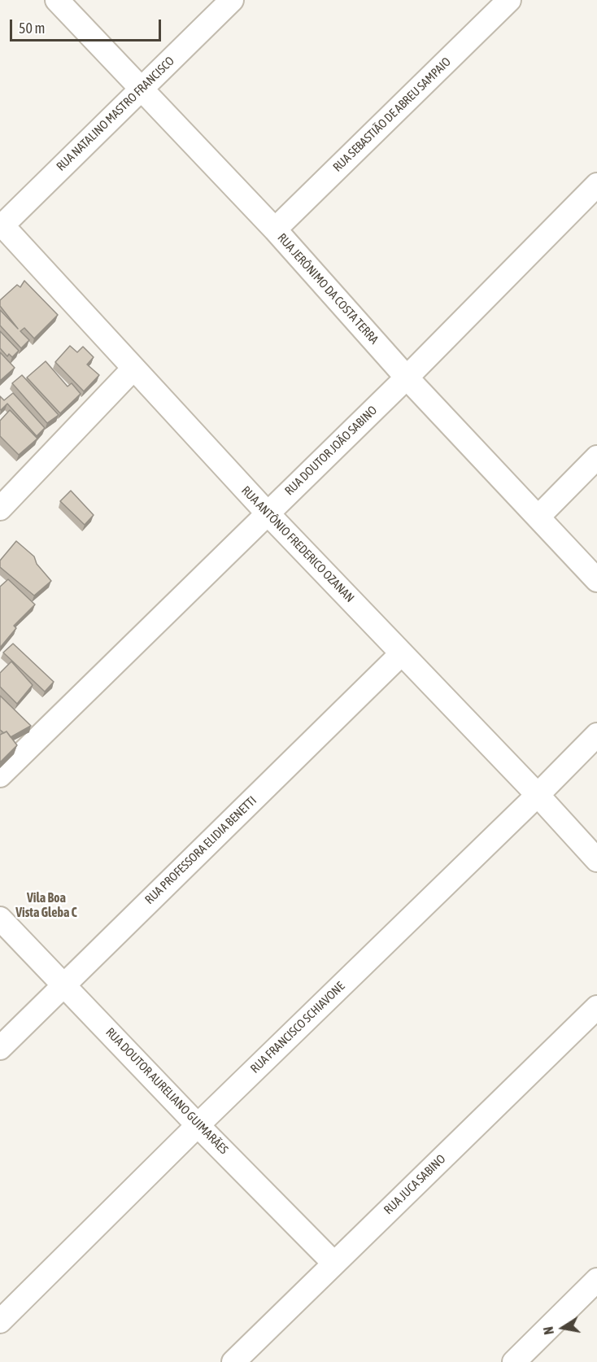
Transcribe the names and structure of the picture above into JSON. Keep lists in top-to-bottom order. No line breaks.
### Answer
{"streets":{"street":["RUA NATALINO MASTRO FRANCISCO","RUA SEBASTIÃO DE ABREU SAMPAIO","RUA JERÔNIMO DA COSTA TERRA","RUA DOUTOR JOÃO SABINO","RUA ANTÔNIO FREDERICO OZANAN","RUA PROFESSORA ELIDIA BENETTI","RUA FRANCISCO SCHIAVONE","RUA DOUTOR AURELIANO GUIMARÃES","RUA JUCA SABINO"]},"crossings":[["RUA NATALINO MASTRO FRANCISCO","RUA JERÔNIMO DA COSTA TERRA"],["RUA NATALINO MASTRO FRANCISCO","RUA ANTÔNIO FREDERICO OZANAN"],["RUA SEBASTIÃO DE ABREU SAMPAIO","RUA JERÔNIMO DA COSTA TERRA"],["RUA JERÔNIMO DA COSTA TERRA","RUA DOUTOR JOÃO SABINO"],["RUA DOUTOR JOÃO SABINO","RUA ANTÔNIO FREDERICO OZANAN"],["RUA ANTÔNIO FREDERICO OZANAN","RUA PROFESSORA ELIDIA BENETTI"],["RUA ANTÔNIO FREDERICO OZANAN","RUA FRANCISCO SCHIAVONE"],["RUA PROFESSORA ELIDIA BENETTI","RUA DOUTOR AURELIANO GUIMARÃES"],["RUA FRANCISCO SCHIAVONE","RUA DOUTOR AURELIANO GUIMARÃES"],["RUA DOUTOR AURELIANO GUIMARÃES","RUA JUCA SABINO"]],"districts":["Vila Boa Vista Gleba C"],"scale_bar":"50 m","north":"left"}
